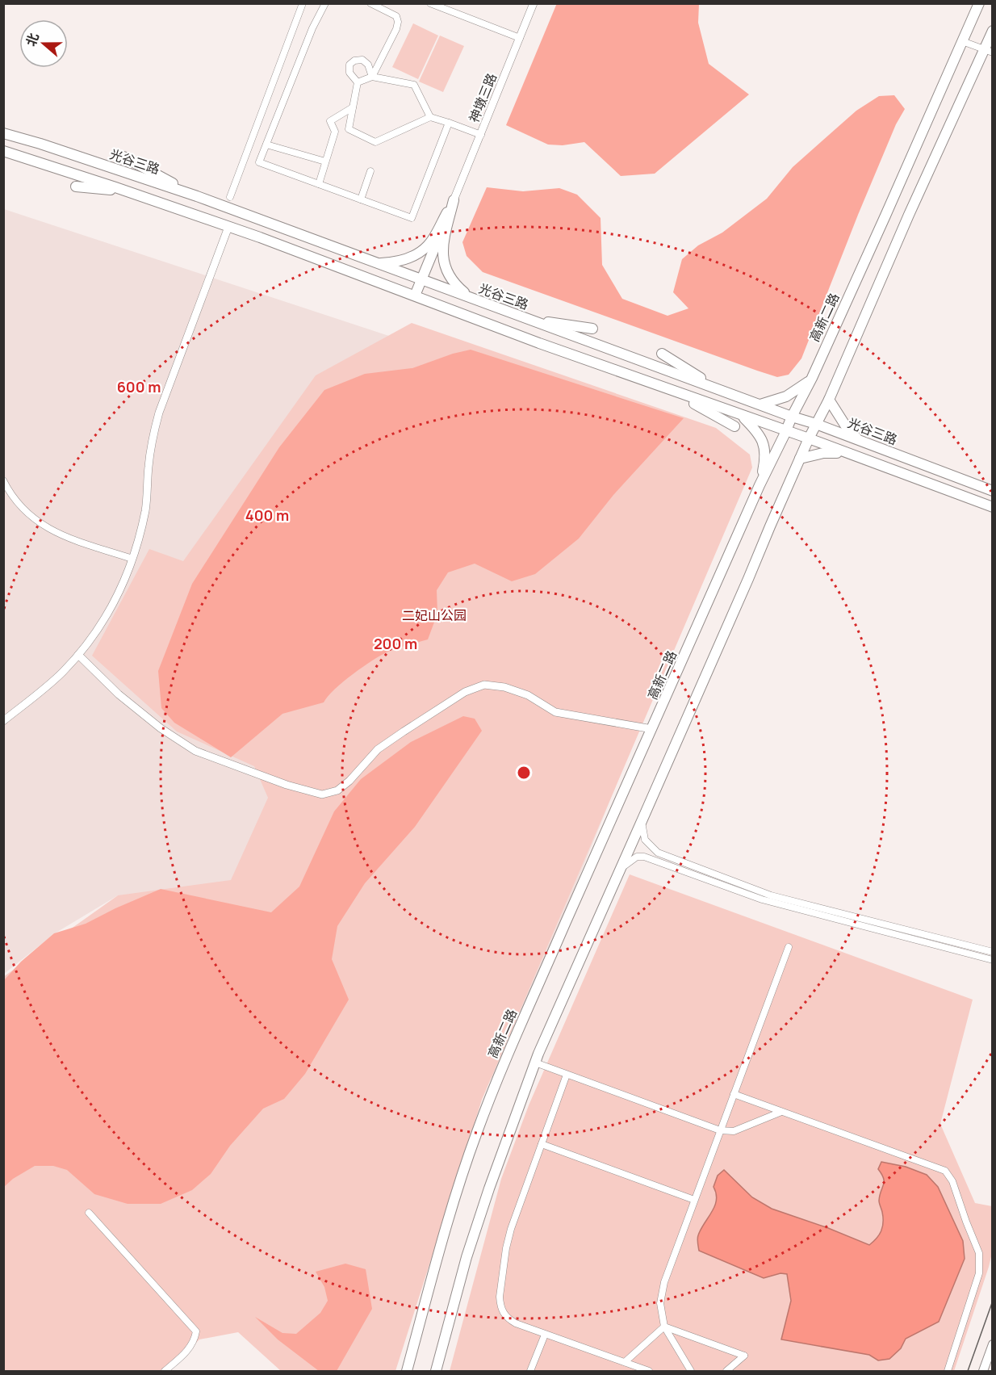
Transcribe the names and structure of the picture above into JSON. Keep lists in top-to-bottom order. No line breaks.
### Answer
{"streets":{"main road":["光谷三路","高新二路"],"street":["神墩三路"]},"crossings":[["光谷三路","高新二路"]],"parks":["二妃山公园"],"north":"left","rings":["600 m","400 m","200 m"]}
